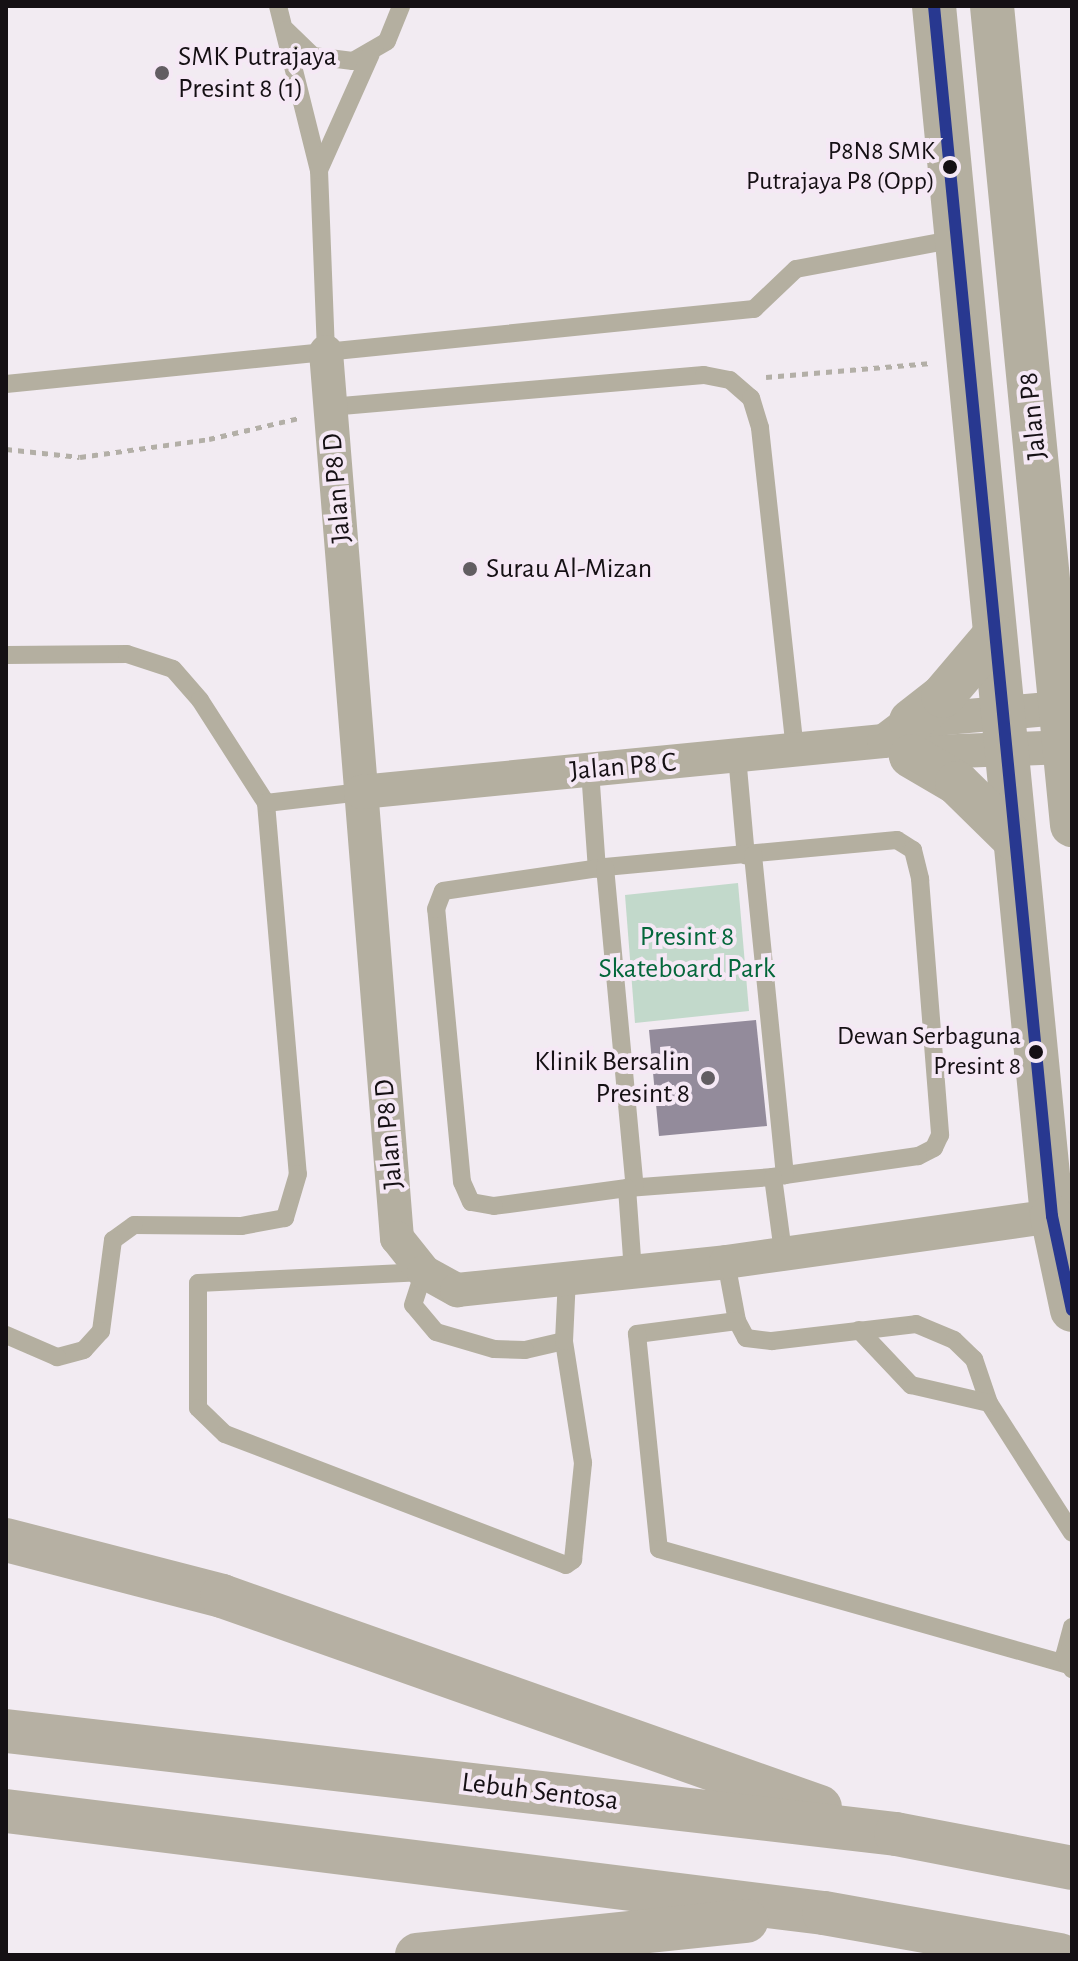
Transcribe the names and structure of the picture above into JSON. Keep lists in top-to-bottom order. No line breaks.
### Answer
{"streets":{"main road":["Lebuh Sentosa"],"street":["Jalan P8","Jalan P8 D","Jalan P8 C"]},"crossings":[["Jalan P8","Jalan P8 C"],["Jalan P8 D","Jalan P8 C"]],"parks":["Presint 8 Skateboard Park"],"places":["SMK Putrajaya Presint 8 (1)","P8N8 SMK Putrajaya P8 (Opp)","Surau Al-Mizan","Dewan Serbaguna Presint 8","Klinik Bersalin Presint 8"]}
